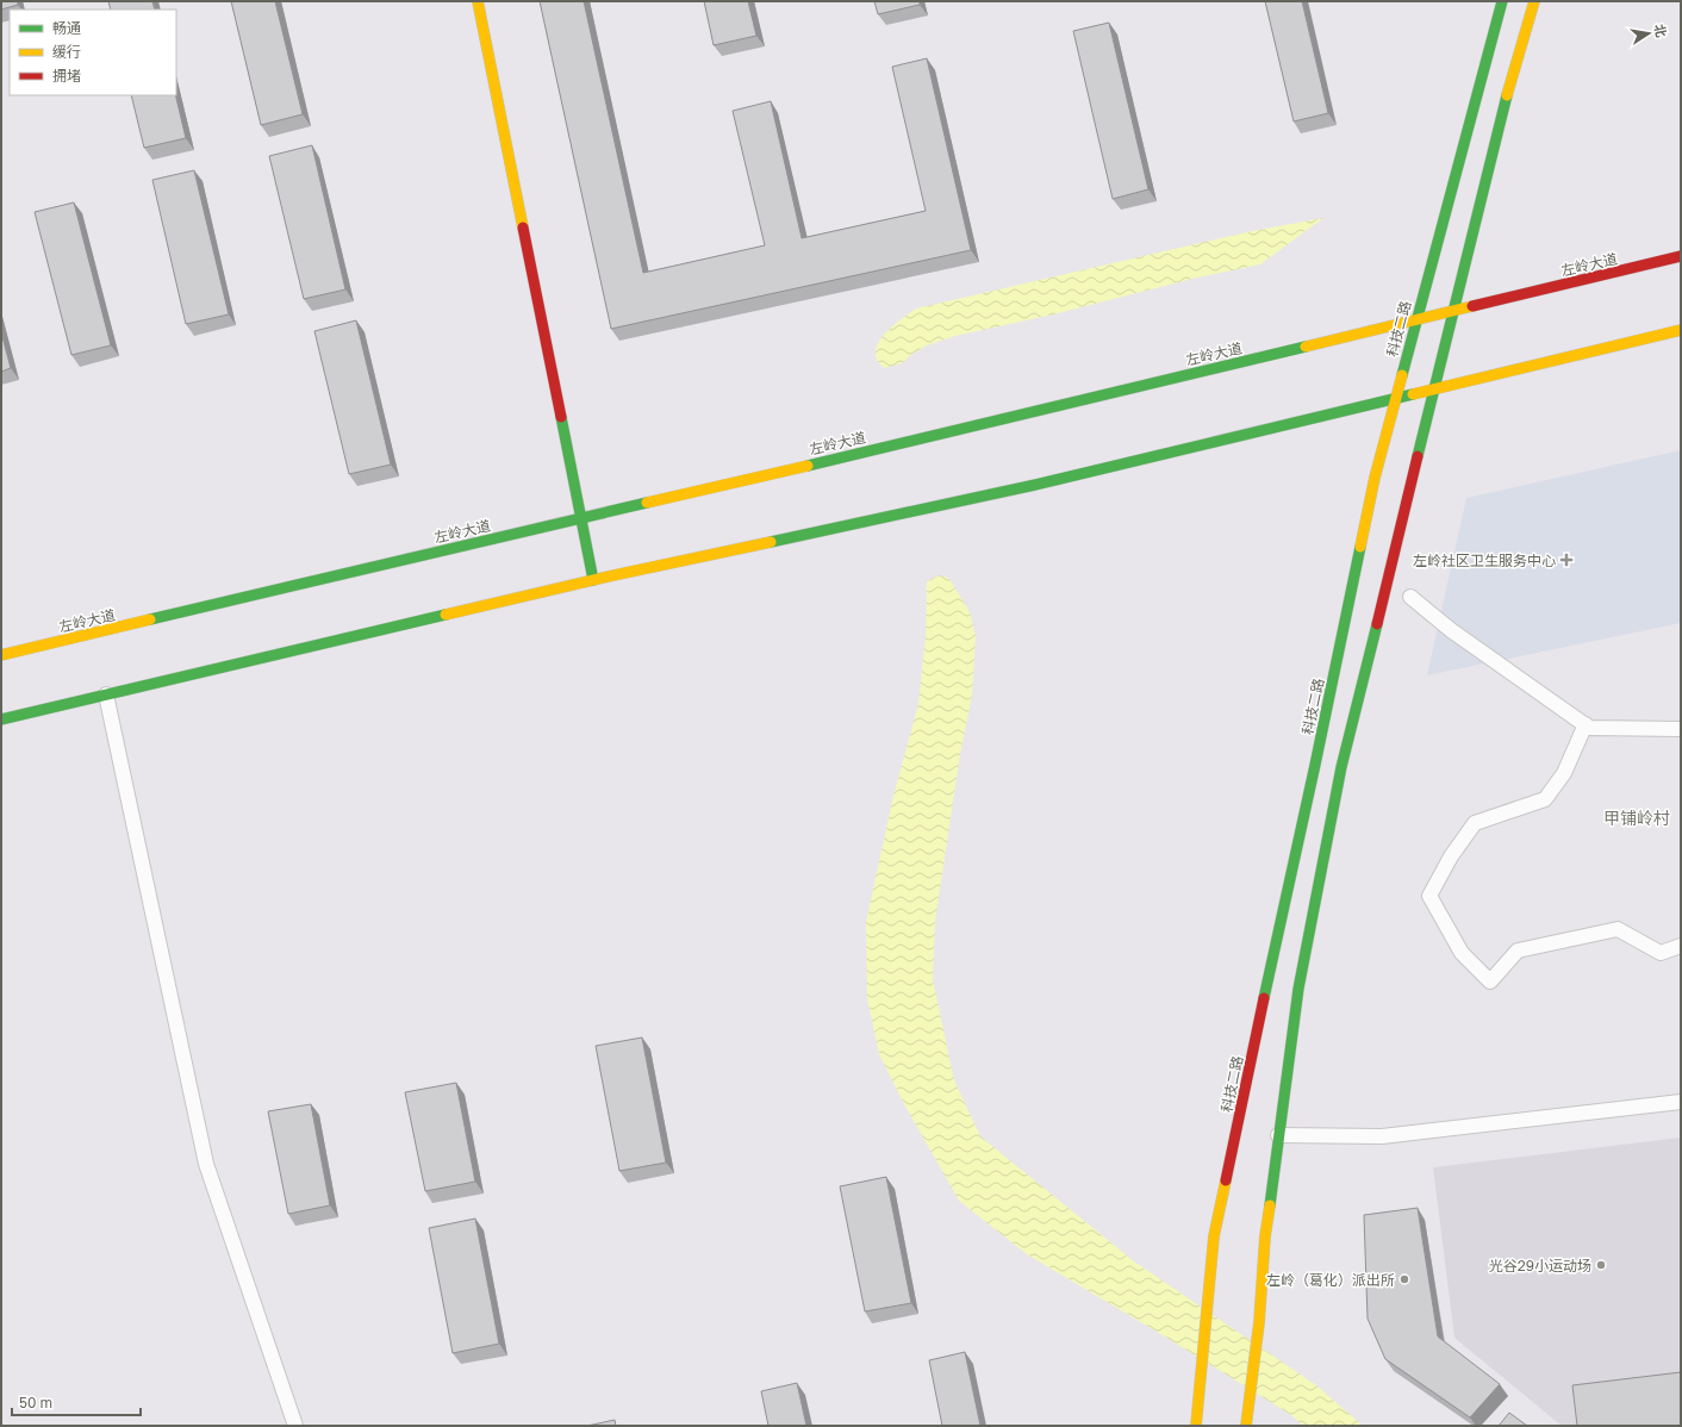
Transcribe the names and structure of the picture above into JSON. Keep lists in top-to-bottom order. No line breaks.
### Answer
{"streets":{"street":["左岭大道","科技二路"]},"crossings":[["左岭大道","科技二路"]],"districts":["甲铺岭村"],"places":{"health":["左岭社区卫生服务中心"],"other":["光谷29小运动场","左岭（葛化）派出所"]},"legend":["畅通","缓行","拥堵"],"scale_bar":"50 m","north":"right"}
